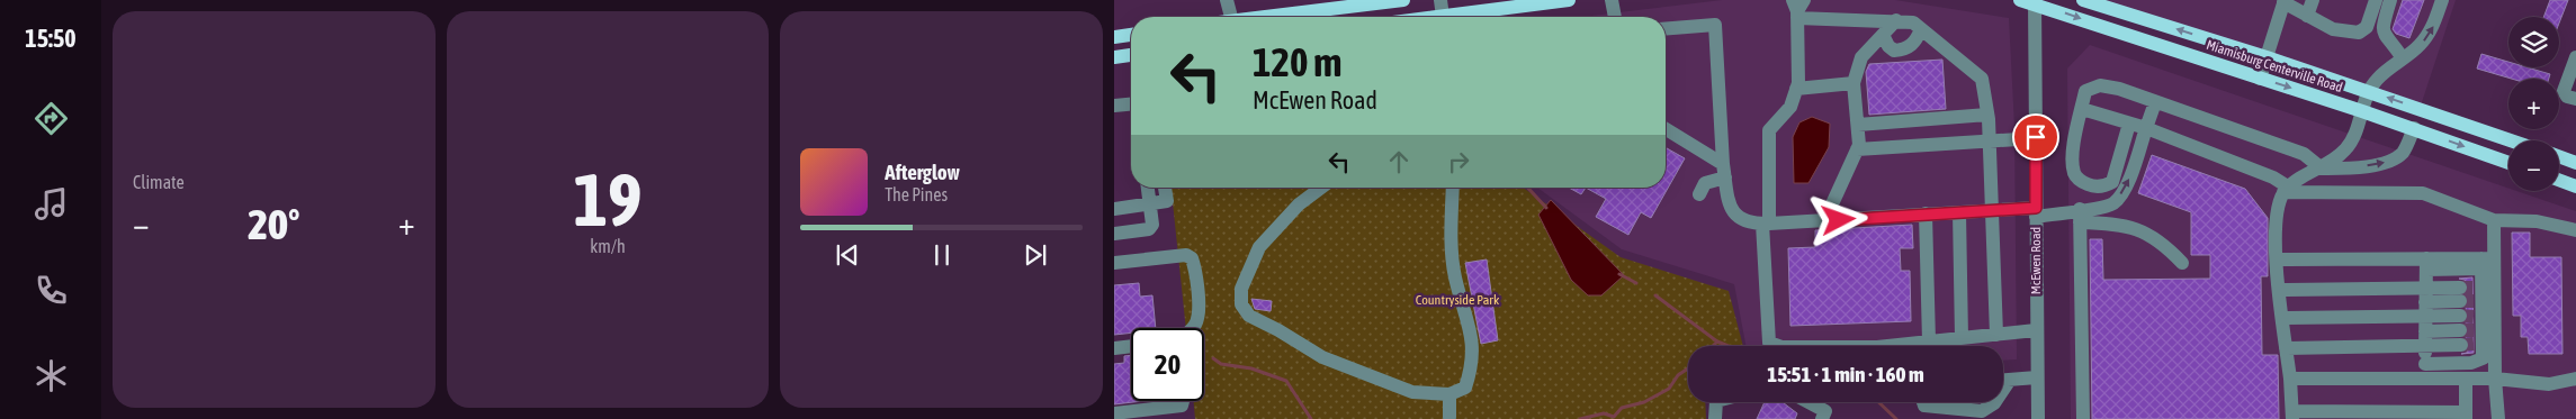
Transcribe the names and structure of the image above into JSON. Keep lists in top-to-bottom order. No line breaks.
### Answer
{"streets":{"main road":["Miamisburg Centerville Road"],"street":["McEwen Road"]},"crossings":[["Miamisburg Centerville Road","McEwen Road"]],"parks":["Countryside Park"],"page":{"tabs":"15:50","tile":["Climate",["19","km/h"]],"map_buttons":["+","−"],"turn":["120 m","McEwen Road"],"song":["Afterglow","The Pines"],"heat":["−","20°","+"],"limit":"20","trip":"15:51 · 1 min · 160 m"}}
